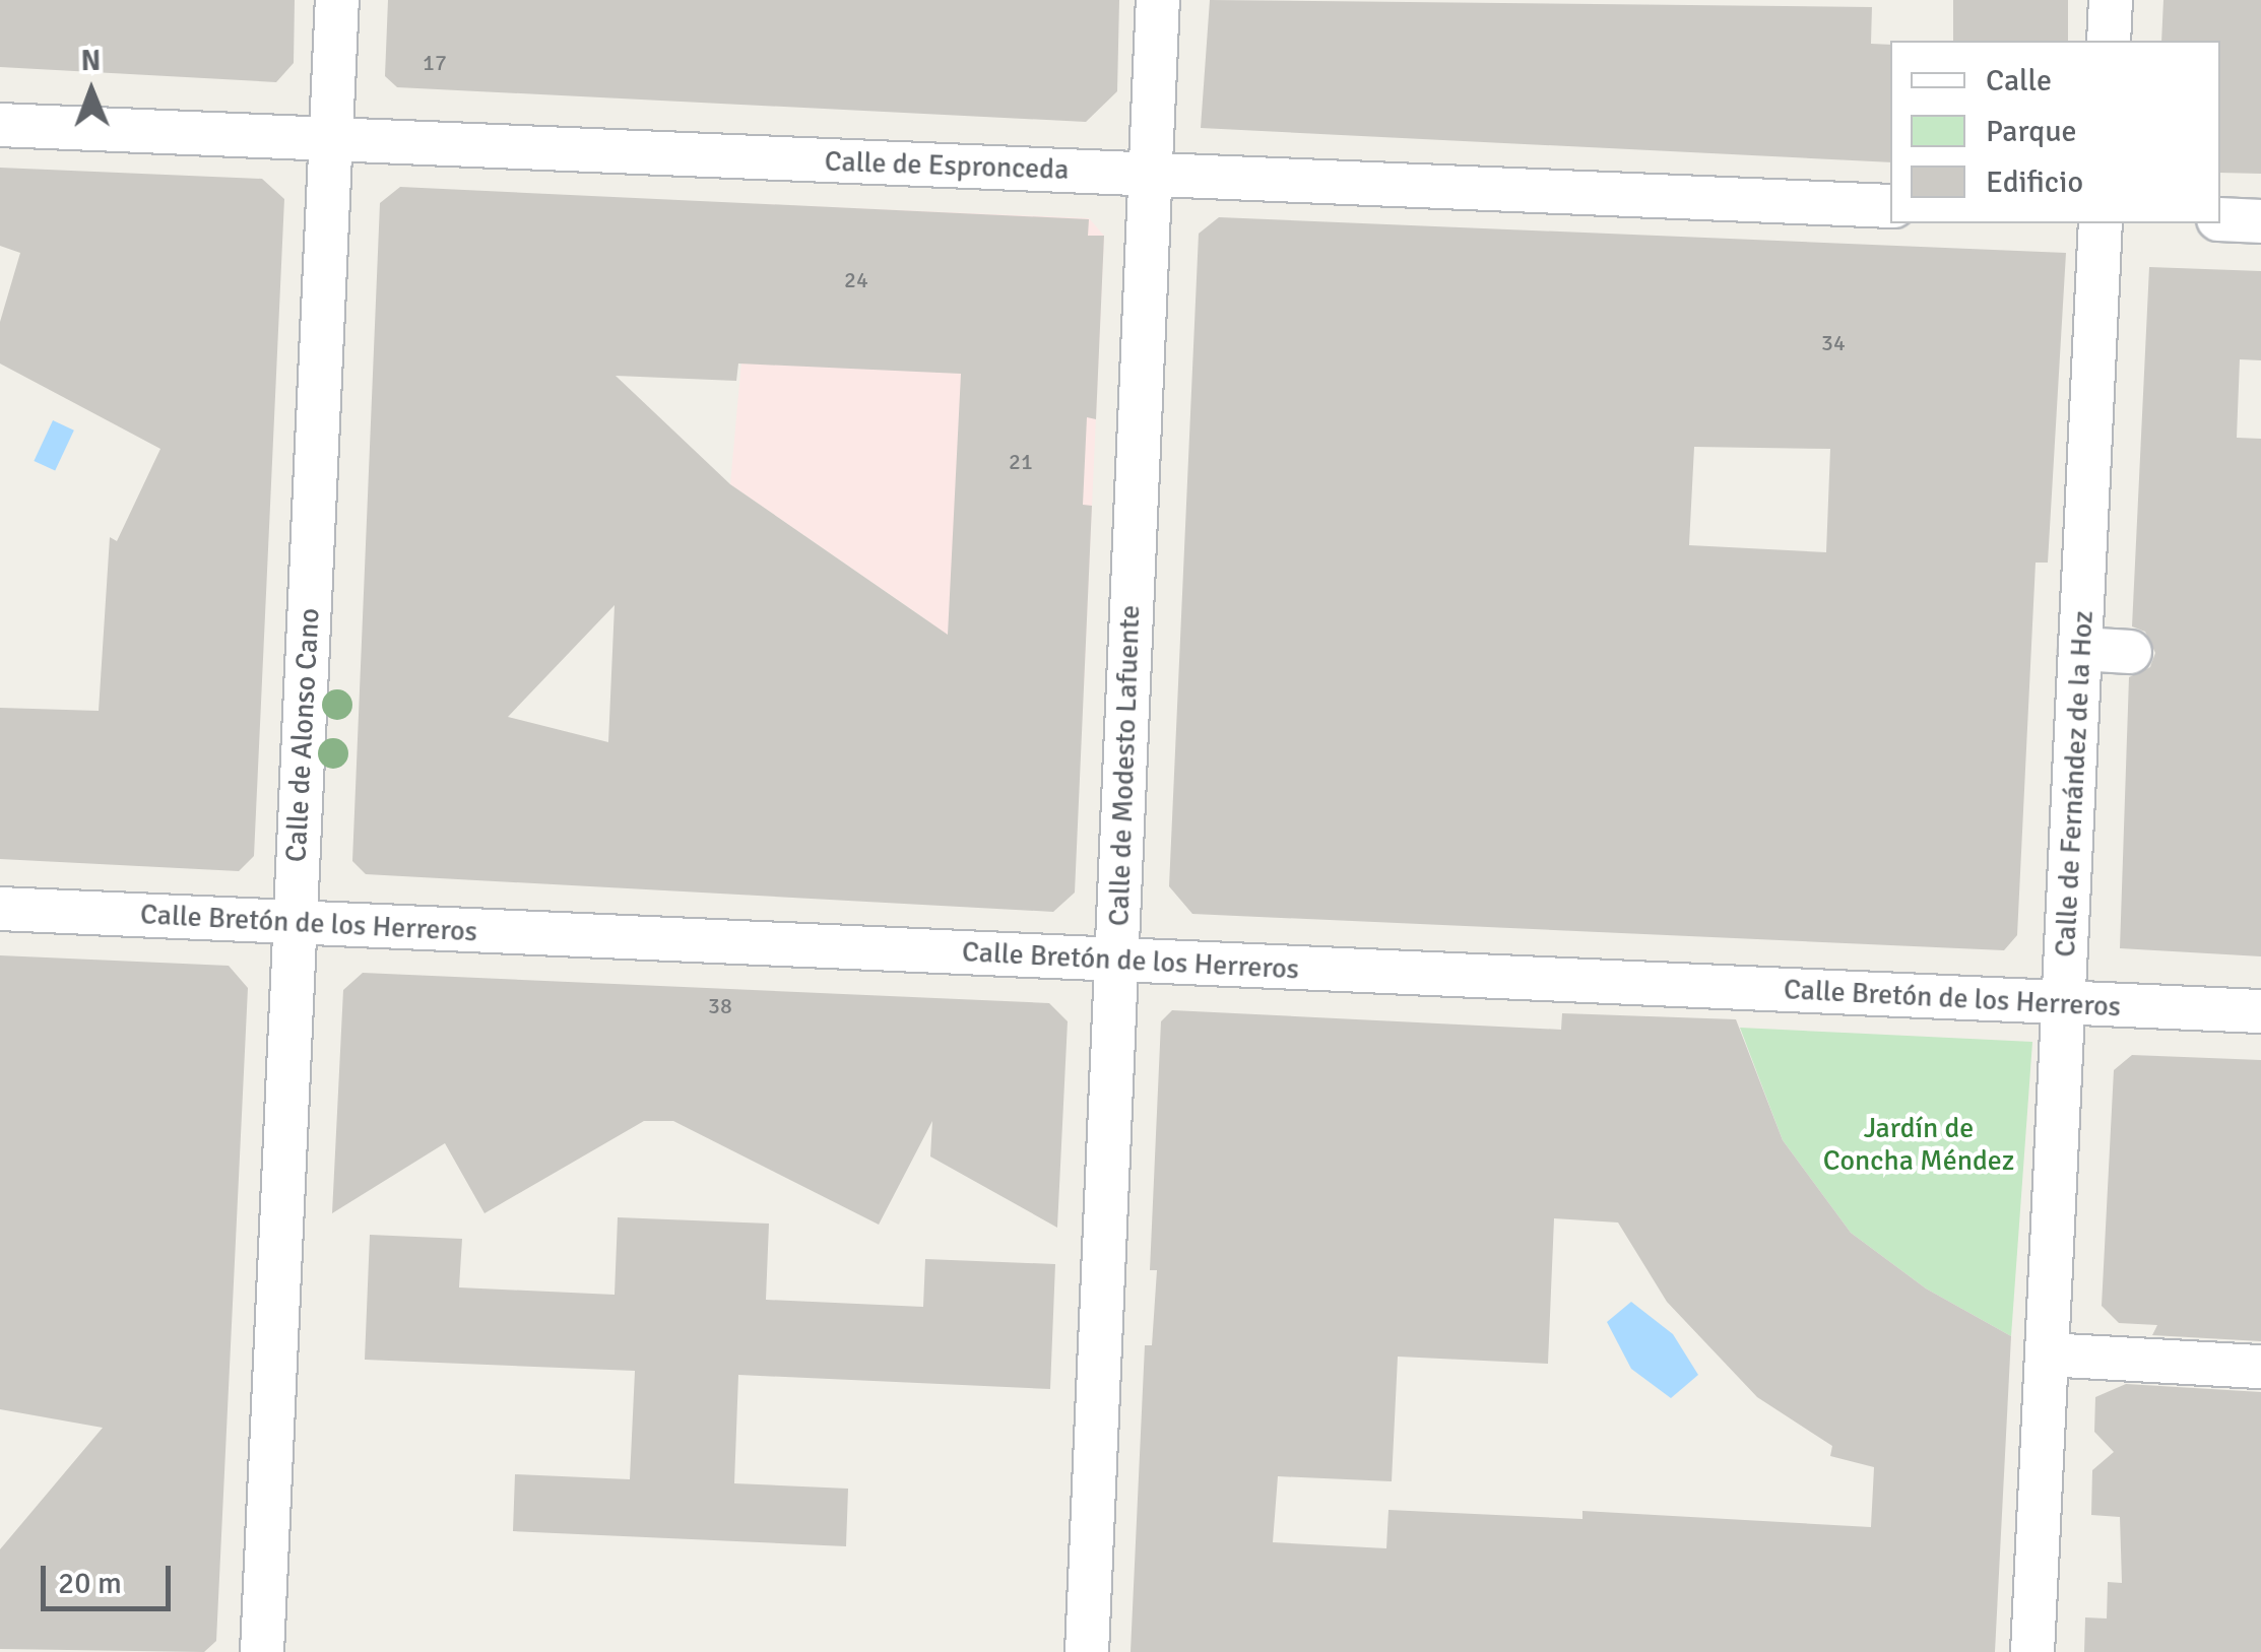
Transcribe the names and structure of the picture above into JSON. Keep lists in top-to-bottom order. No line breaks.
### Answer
{"streets":{"street":["Calle de Espronceda","Calle de Alonso Cano","Calle de Modesto Lafuente","Calle de Fernández de la Hoz","Calle Bretón de los Herreros"]},"crossings":[["Calle de Espronceda","Calle de Alonso Cano"],["Calle de Espronceda","Calle de Modesto Lafuente"],["Calle de Alonso Cano","Calle Bretón de los Herreros"],["Calle de Modesto Lafuente","Calle Bretón de los Herreros"],["Calle de Fernández de la Hoz","Calle Bretón de los Herreros"]],"parks":["Jardín de Concha Méndez"],"house_numbers":["17","24","34","21","38"],"legend":["Calle","Parque","Edificio"],"scale_bar":"20 m","north":"top"}
